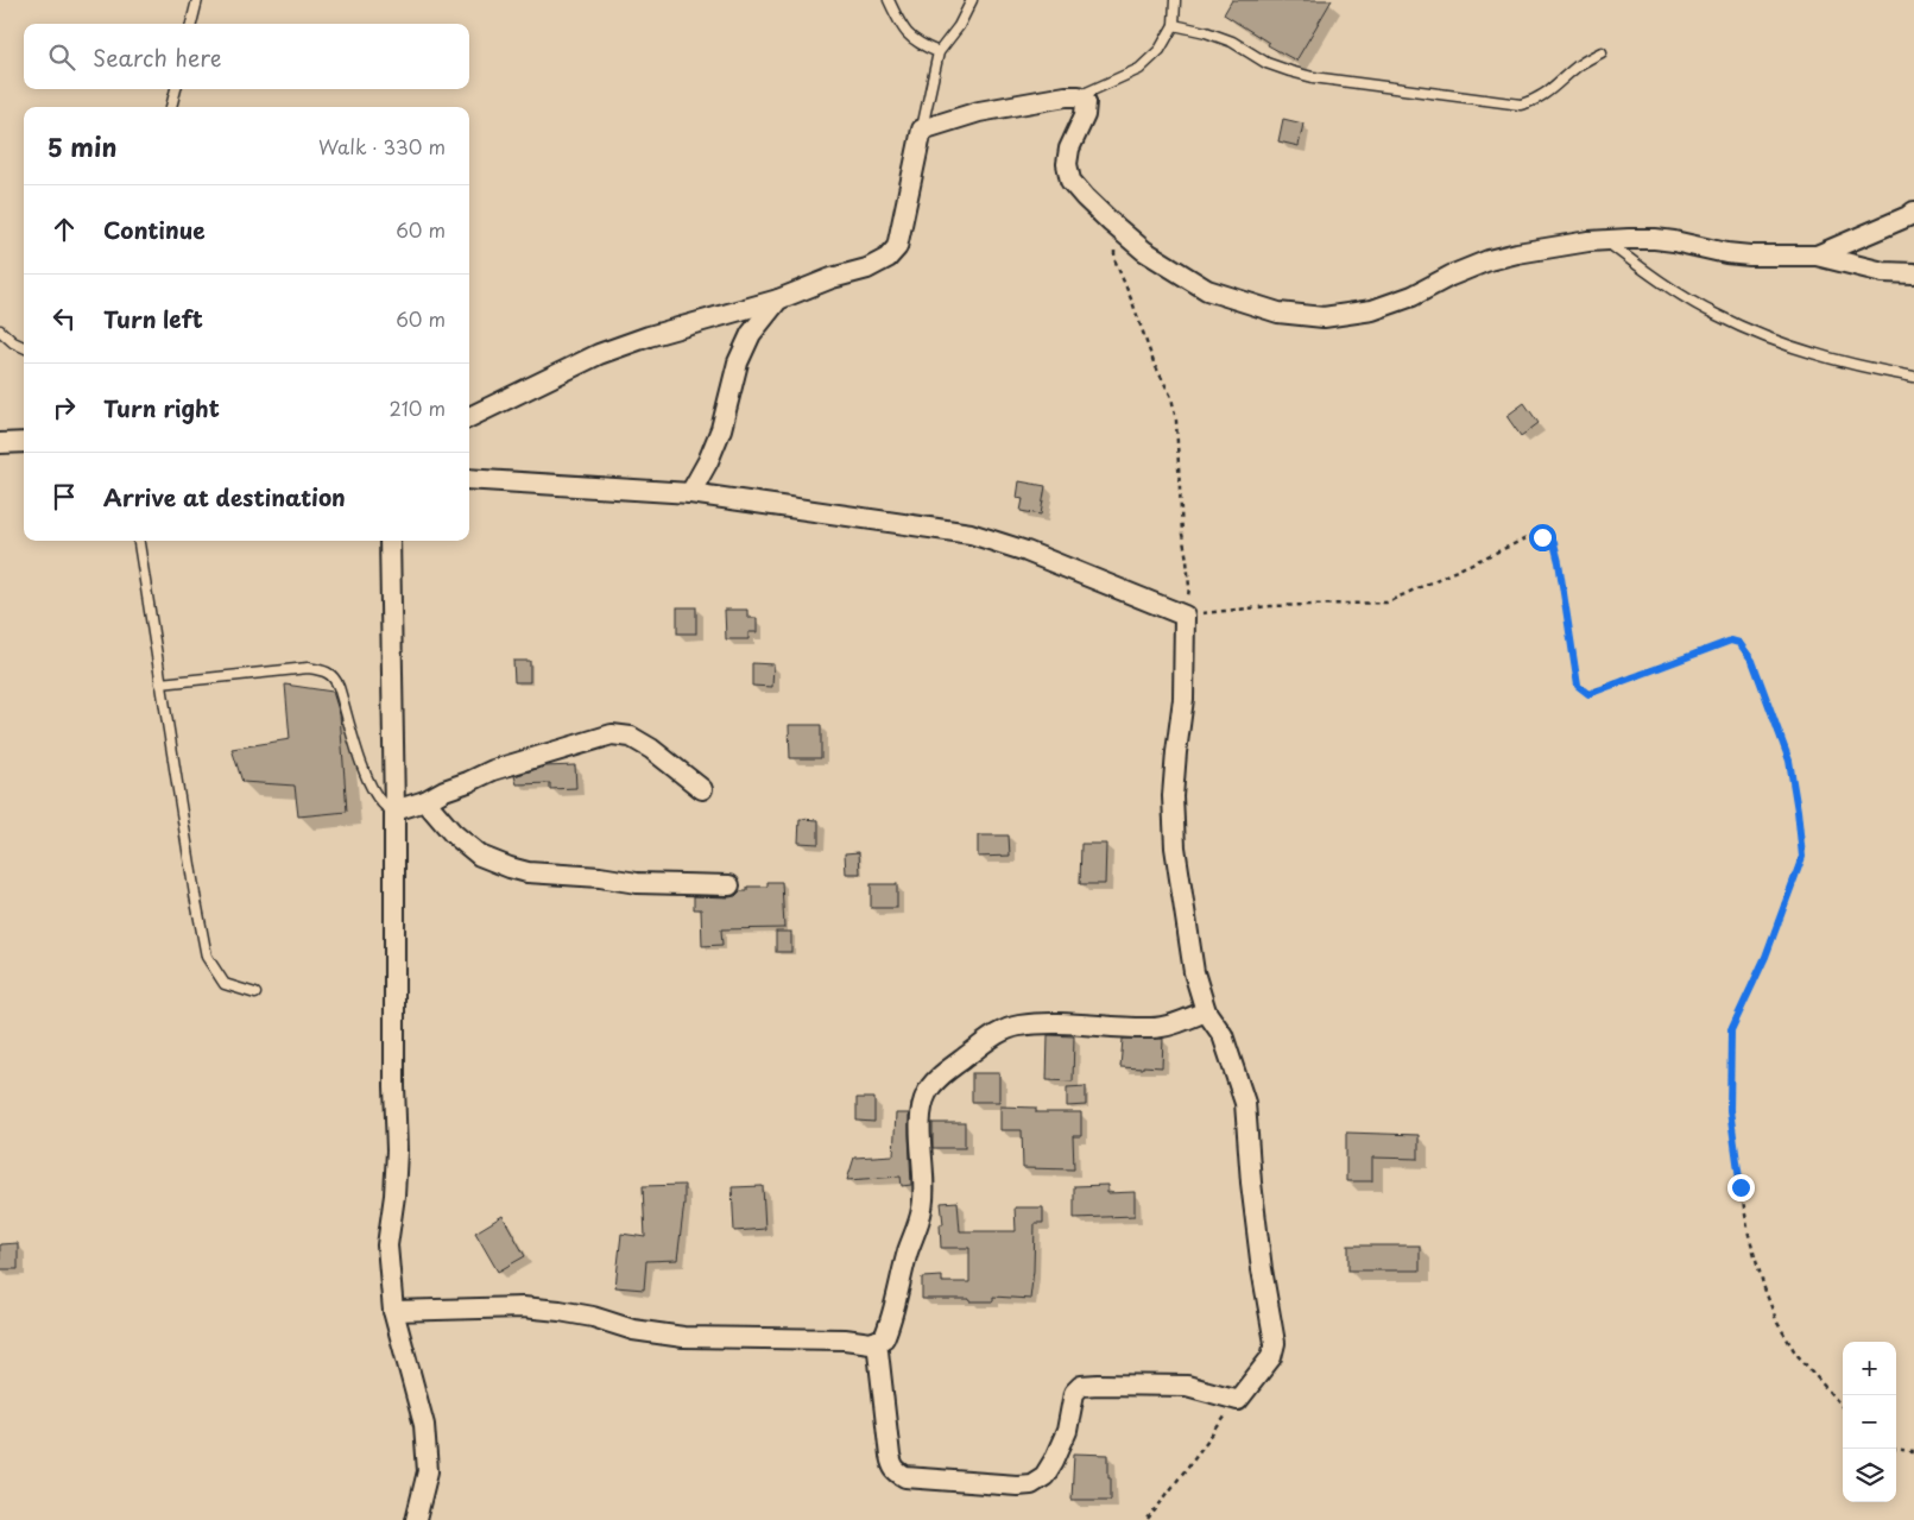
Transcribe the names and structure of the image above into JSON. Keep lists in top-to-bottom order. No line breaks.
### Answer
{"page":{"search":"Search here","heading":["5 min","Walk · 330 m"],"list":[["Continue","60 m"],["Turn left","60 m"],["Turn right","210 m"],"Arrive at destination"],"map_buttons":["+","−"]}}
